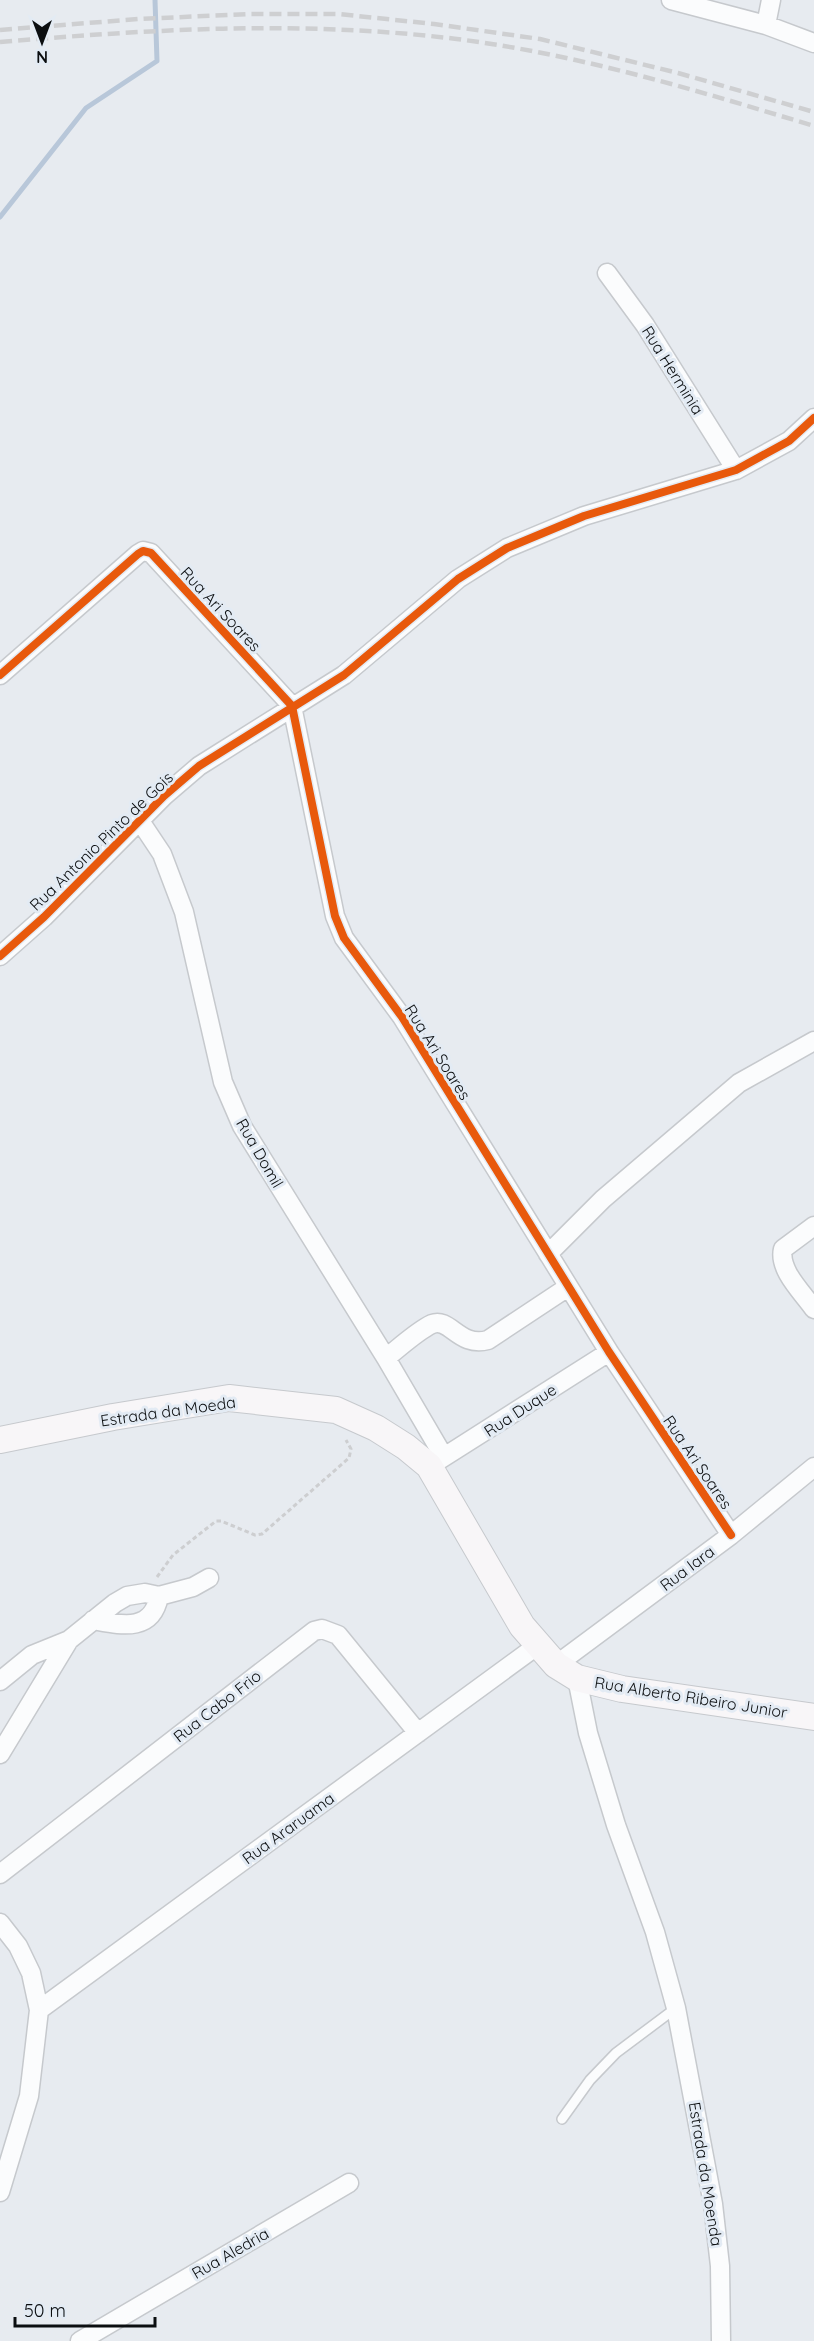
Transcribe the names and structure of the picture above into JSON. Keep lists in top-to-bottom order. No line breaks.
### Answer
{"streets":{"main road":["Estrada da Moeda","Rua Alberto Ribeiro Junior"],"street":["Rua Herminia","Rua Ari Soares","Rua Antonio Pinto de Gois","Rua Domil","Rua Duque","Rua Iara","Rua Cabo Frio","Rua Araruama","Estrada da Moenda","Rua Aledria"]},"crossings":[["Rua Herminia","Rua Antonio Pinto de Gois"],["Rua Ari Soares","Rua Antonio Pinto de Gois"],["Rua Ari Soares","Rua Duque"],["Rua Ari Soares","Rua Iara"],["Rua Antonio Pinto de Gois","Rua Domil"],["Rua Domil","Rua Duque"],["Rua Domil","Estrada da Moeda"],["Rua Duque","Estrada da Moeda"],["Rua Iara","Rua Alberto Ribeiro Junior"],["Rua Iara","Estrada da Moenda"],["Rua Alberto Ribeiro Junior","Estrada da Moenda"],["Rua Cabo Frio","Rua Araruama"]],"scale_bar":"50 m","north":"bottom"}
